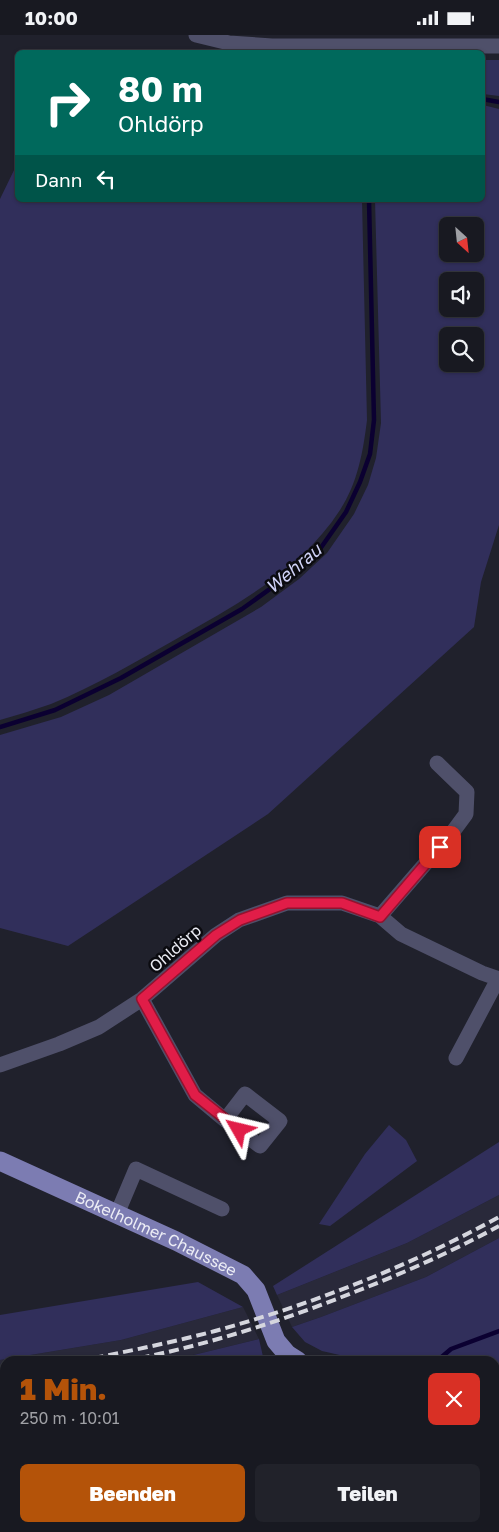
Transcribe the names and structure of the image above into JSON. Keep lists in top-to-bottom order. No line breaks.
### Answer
{"streets":{"main road":["Bokelholmer Chaussee"],"street":["Ohldörp"]},"water":["Wehrau"],"north":"bottom right","page":{"status":"10:00","turn":["80 m","Ohldörp"],"then":"Dann","heading":["1 Min.","250 m · 10:01"],"buttons":["Beenden","Teilen"]}}
